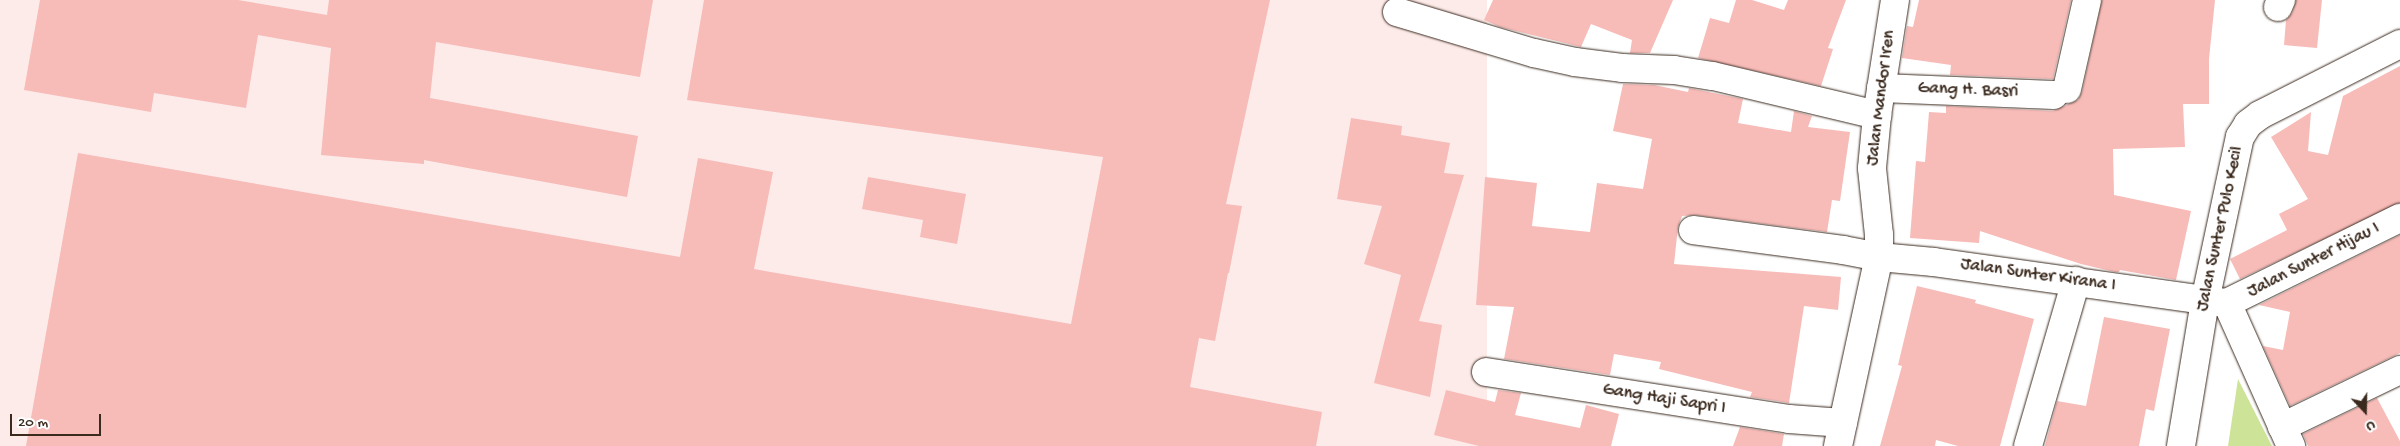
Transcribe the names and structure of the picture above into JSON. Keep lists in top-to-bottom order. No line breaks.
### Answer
{"streets":{"street":["Gang H. Basri","Jalan Mandor Iren","Jalan Sunter Pulo Kecil","Jalan Sunter Hijau I","Jalan Sunter Kirana I","Gang Haji Sapri I"]},"crossings":[["Gang H. Basri","Jalan Mandor Iren"],["Jalan Mandor Iren","Jalan Sunter Kirana I"],["Jalan Mandor Iren","Gang Haji Sapri I"],["Jalan Sunter Pulo Kecil","Jalan Sunter Hijau I"],["Jalan Sunter Pulo Kecil","Jalan Sunter Kirana I"],["Jalan Sunter Hijau I","Jalan Sunter Kirana I"]],"scale_bar":"20 m","north":"bottom"}
